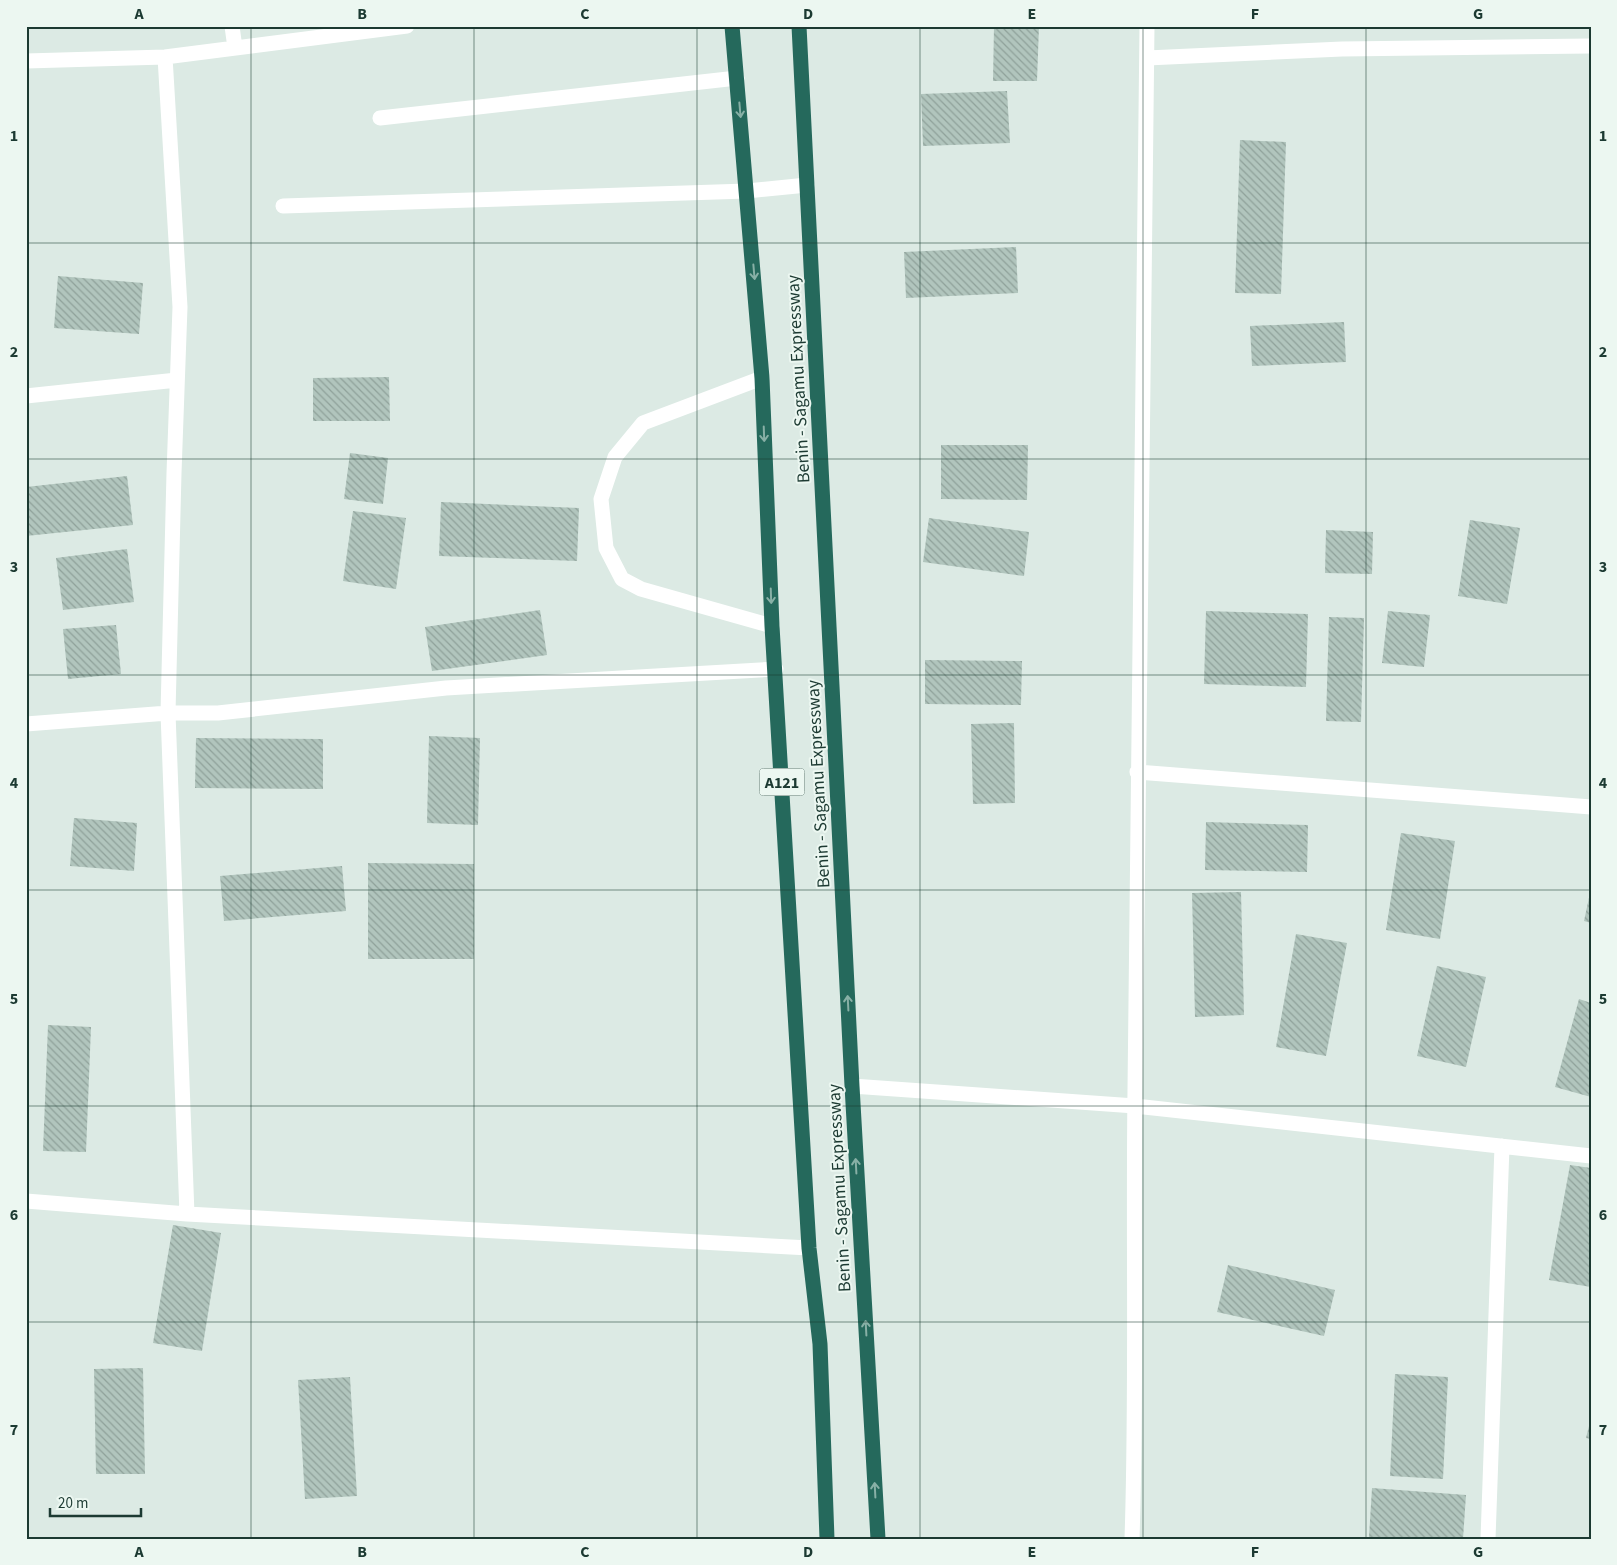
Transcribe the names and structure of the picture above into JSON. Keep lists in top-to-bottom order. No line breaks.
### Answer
{"streets":{"highway":["Benin - Sagamu Expressway","A121"]},"scale_bar":"20 m","grid":{"columns":["A","B","C","D","E","F","G"],"rows":["1","2","3","4","5","6","7"]}}
